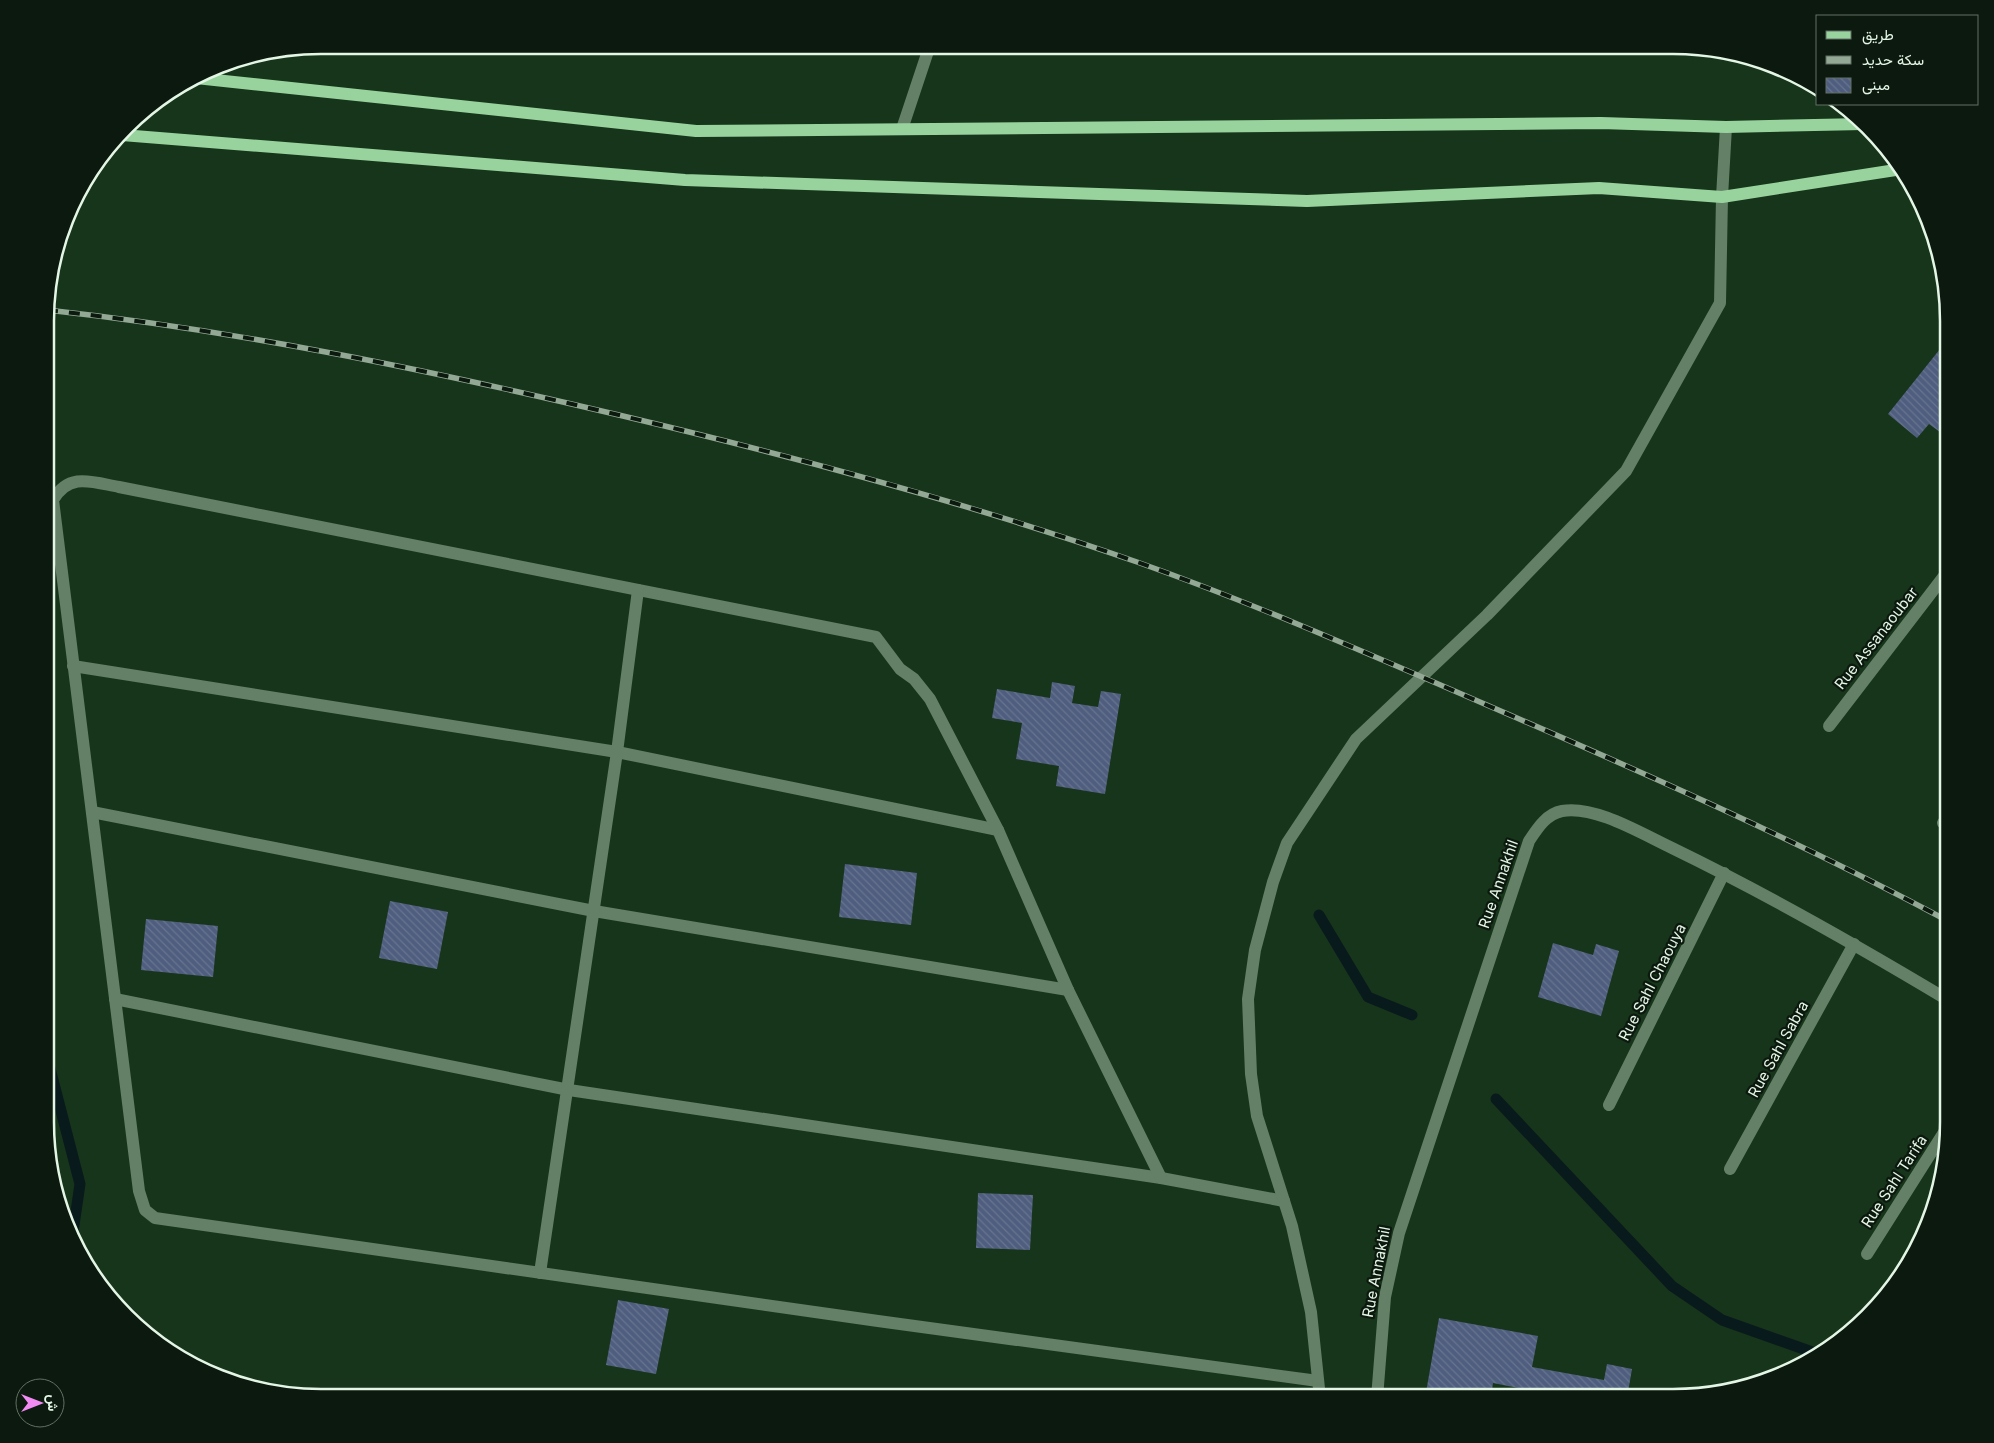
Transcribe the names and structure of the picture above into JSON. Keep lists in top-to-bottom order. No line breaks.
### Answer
{"streets":{"street":["Rue Assanaoubar","Rue Annakhil","Rue Sahl Chaouya","Rue Sahl Sabra","Rue Sahl Tarifa"]},"crossings":[["Rue Annakhil","Rue Sahl Chaouya"],["Rue Annakhil","Rue Sahl Sabra"]],"legend":["طريق","سكة حديد","مبنى"],"north":"right"}
